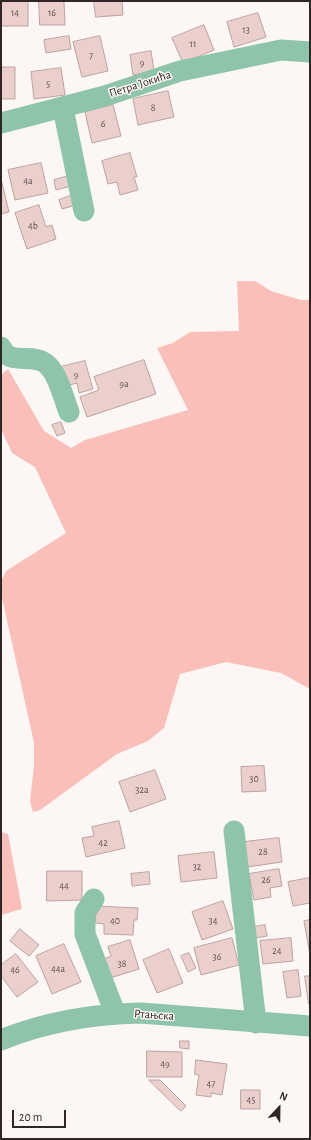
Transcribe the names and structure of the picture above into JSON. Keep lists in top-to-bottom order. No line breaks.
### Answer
{"streets":{"street":["Петра Јокића","Ртањска"]},"house_numbers":["14","16","13","11","7","9","5","8","6","4a","4b","9","9a","30","32a","42","28","32","26","44","40","34","24","36","38","44a","46","49","47","45"],"scale_bar":"20 m","north":"top"}
